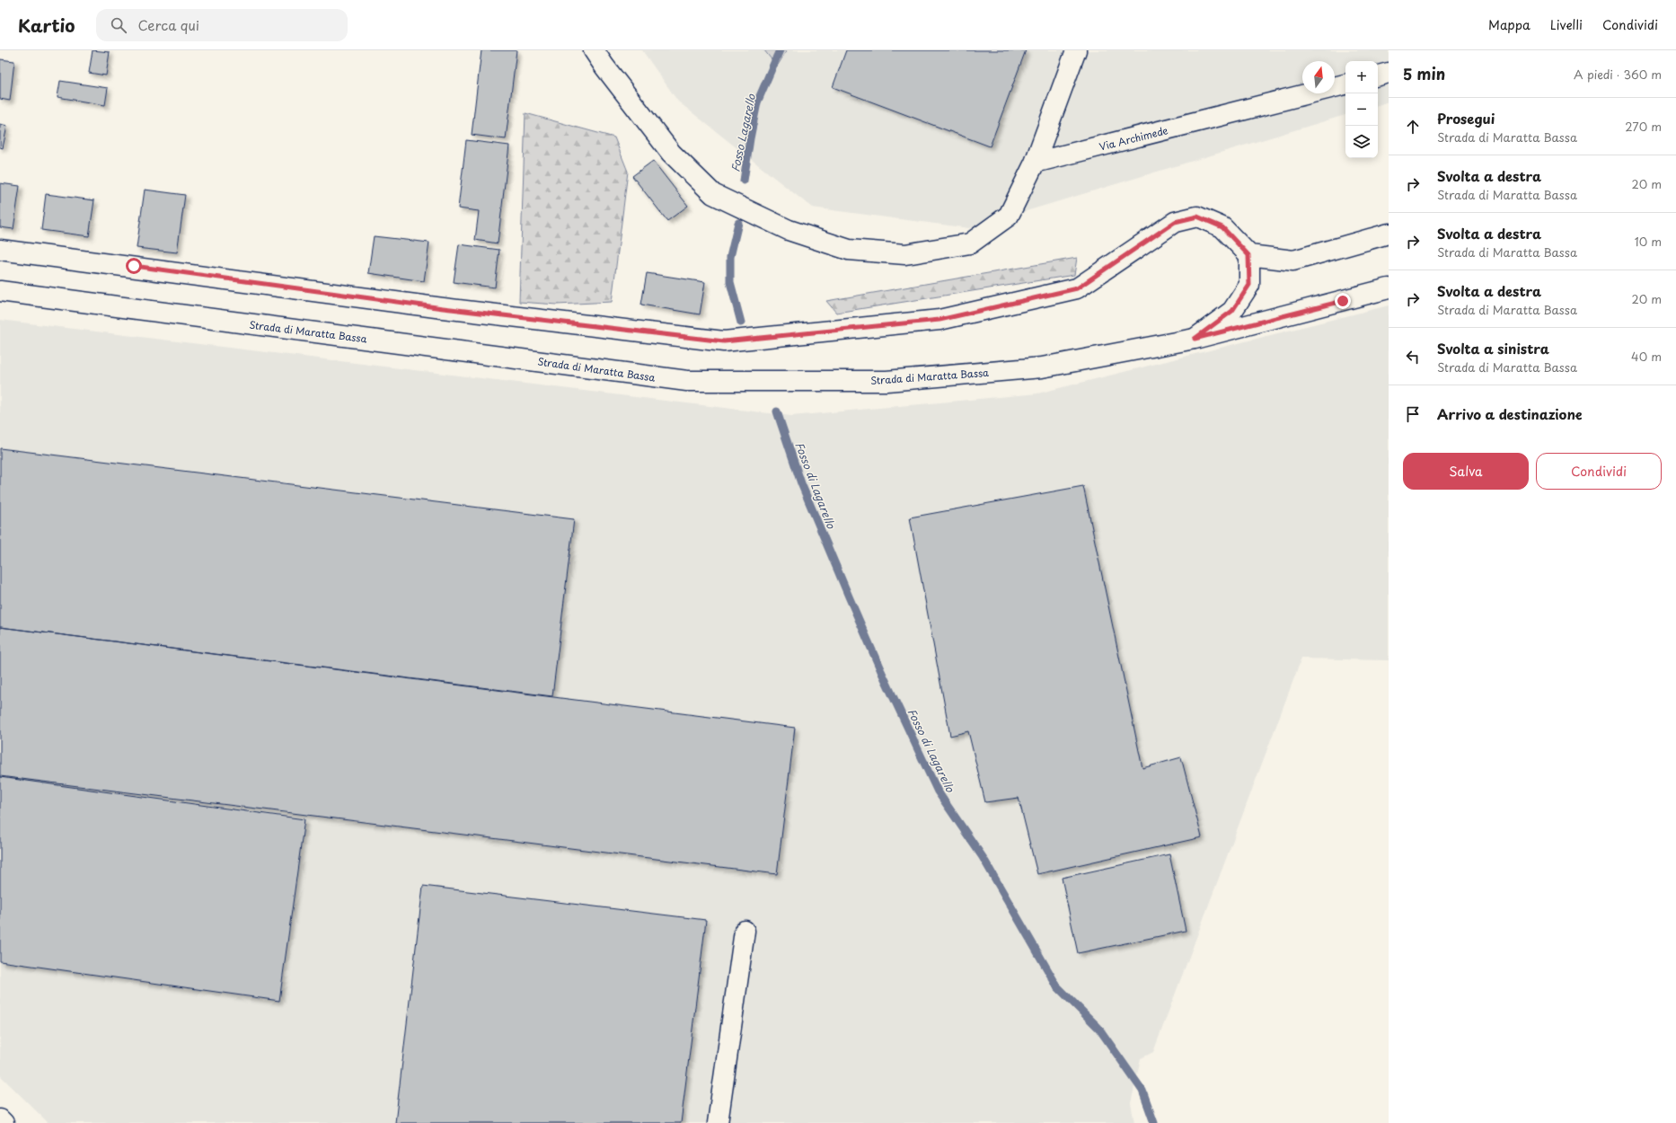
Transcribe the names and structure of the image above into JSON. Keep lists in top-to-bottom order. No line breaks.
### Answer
{"streets":{"street":["Via Archimede","Strada di Maratta Bassa"]},"water":["Fosso Lagarello","Fosso di Lagarello"],"north":"top","page":{"header":"Kartio","search":"Cerca qui","nav":["Mappa","Livelli","Condividi"],"heading":["5 min","A piedi · 360 m"],"map_buttons":["+","−"],"list":[["Prosegui","Strada di Maratta Bassa","270 m"],["Svolta a destra","Strada di Maratta Bassa","20 m"],["Svolta a destra","Strada di Maratta Bassa","10 m"],["Svolta a destra","Strada di Maratta Bassa","20 m"],["Svolta a sinistra","Strada di Maratta Bassa","40 m"],"Arrivo a destinazione"],"buttons":["Salva","Condividi"]}}
